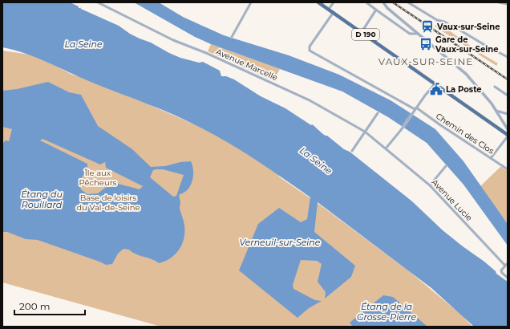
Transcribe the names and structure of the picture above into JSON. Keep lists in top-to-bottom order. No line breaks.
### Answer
{"streets":{"main road":["D 190"],"street":["Avenue Marcelle","Chemin des Clos","Avenue Lucie"]},"crossings":[["D 190","Chemin des Clos"],["Avenue Marcelle","Avenue Lucie"]],"districts":["VAUX-SUR-SEINE"],"water":["La Seine","Étang du Rouillard","Verneuil-sur-Seine","Étang de la Grosse-Pierre"],"parks":["Île aux Pêcheurs","Base de loisirs du Val-de-Seine"],"places":{"station":["Vaux-sur-Seine"],"bus stop":["Gare de Vaux-sur-Seine"],"public building":["La Poste"]},"scale_bar":"200 m"}
